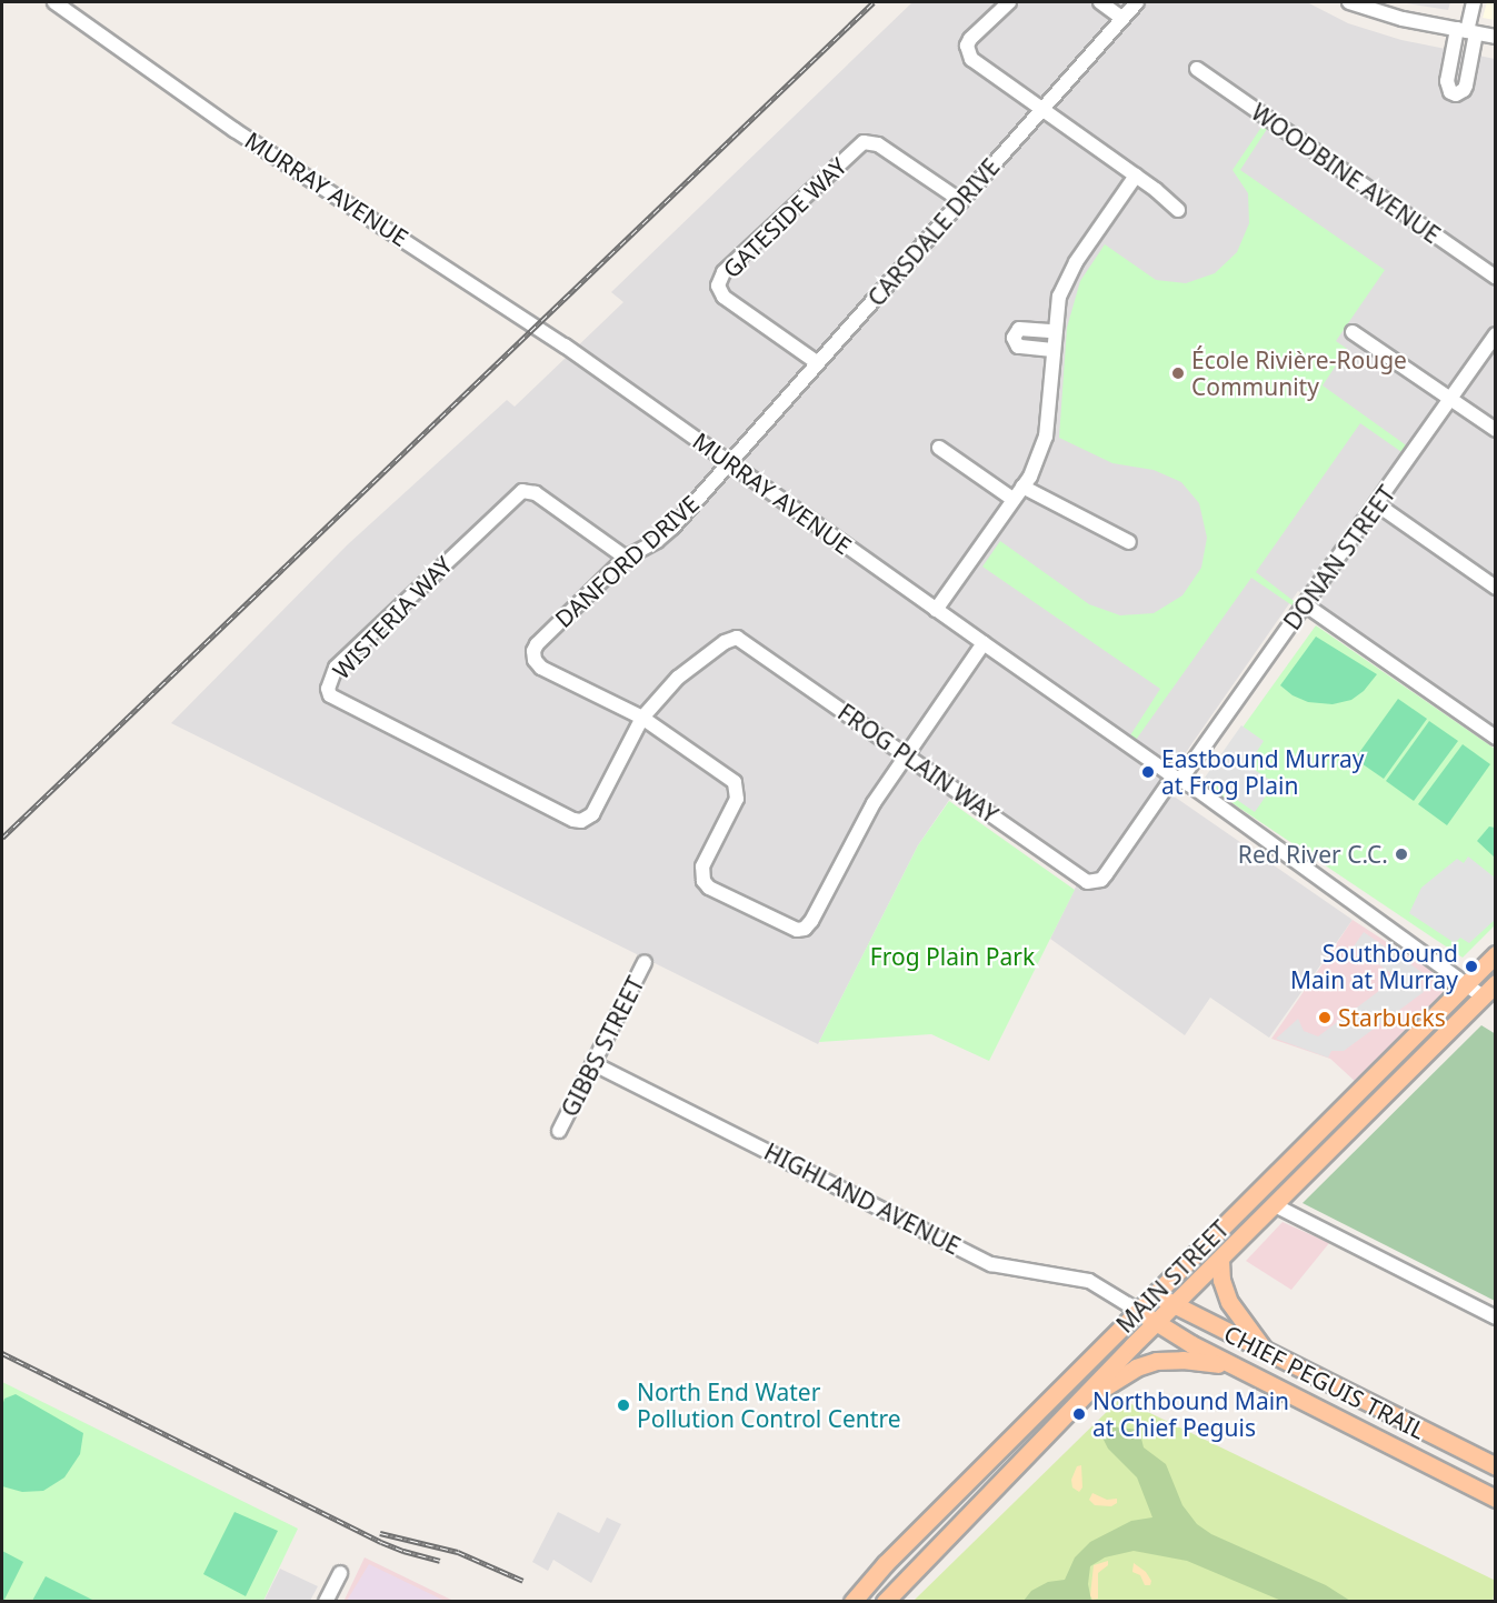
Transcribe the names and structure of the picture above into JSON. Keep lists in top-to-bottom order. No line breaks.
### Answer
{"streets":{"main road":["MAIN STREET","CHIEF PEGUIS TRAIL"],"street":["WOODBINE AVENUE","MURRAY AVENUE","GATESIDE WAY","CARSDALE DRIVE","DONAN STREET","DANFORD DRIVE","WISTERIA WAY","FROG PLAIN WAY","GIBBS STREET","HIGHLAND AVENUE"]},"crossings":[["MURRAY AVENUE","CARSDALE DRIVE"],["MURRAY AVENUE","DONAN STREET"],["MURRAY AVENUE","DANFORD DRIVE"],["MURRAY AVENUE","FROG PLAIN WAY"],["MURRAY AVENUE","MAIN STREET"],["GATESIDE WAY","CARSDALE DRIVE"],["CARSDALE DRIVE","DANFORD DRIVE"],["DONAN STREET","FROG PLAIN WAY"],["DANFORD DRIVE","WISTERIA WAY"],["DANFORD DRIVE","FROG PLAIN WAY"],["WISTERIA WAY","FROG PLAIN WAY"],["GIBBS STREET","HIGHLAND AVENUE"],["HIGHLAND AVENUE","MAIN STREET"],["HIGHLAND AVENUE","CHIEF PEGUIS TRAIL"],["MAIN STREET","CHIEF PEGUIS TRAIL"]],"parks":["Frog Plain Park"],"places":["École Rivière-Rouge Community","Eastbound Murray at Frog Plain","Red River C.C.","Southbound Main at Murray","Starbucks","North End Water Pollution Control Centre","Northbound Main at Chief Peguis"]}
